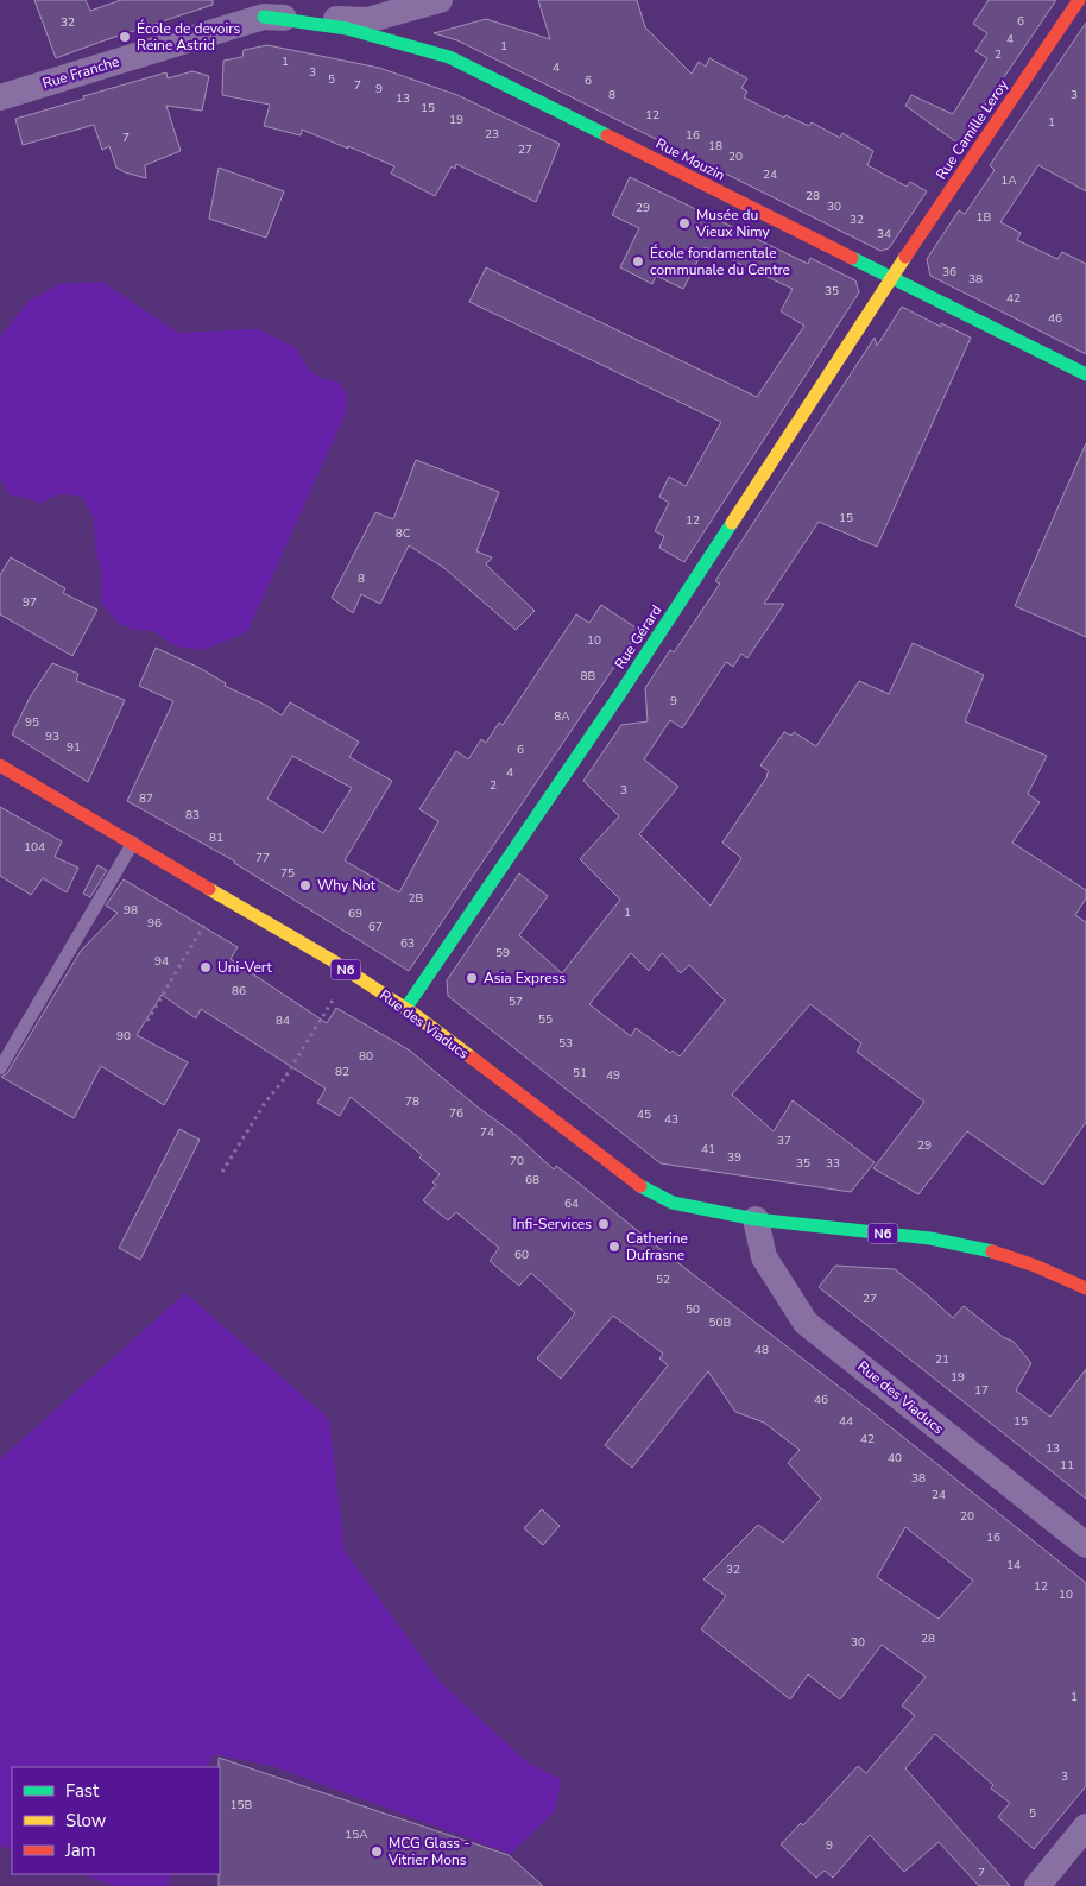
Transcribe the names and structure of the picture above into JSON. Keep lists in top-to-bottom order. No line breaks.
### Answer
{"streets":{"street":["Rue Franche","Rue Camille Leroy","Rue Mouzin","Rue Gérard","N6","Rue des Viaducs"]},"crossings":[["Rue Franche","Rue Mouzin"],["Rue Camille Leroy","Rue Mouzin"],["Rue Camille Leroy","Rue Gérard"],["Rue Mouzin","Rue Gérard"],["Rue Gérard","Rue des Viaducs"]],"places":["École de devoirs Reine Astrid","Musée du Vieux Nimy","École fondamentale communale du Centre","Why Not","Uni-Vert","Asia Express","Infi-Services","Catherine Dufrasne","MCG Glass - Vitrier Mons"],"house_numbers":["6","32","4","1","2","1","4","3","5","6","7","9","8","3","13","15","12","19","1","23","16","7","18","27","20","24","1A","28","30","29","1B","32","34","36","38","35","42","46","15","12","8C","8","97","10","8B","9","8A","95","93","91","6","4","2","3","87","83","81","104","77","75","2B","98","1","69","96","67","63","59","94","86","57","55","84","90","53","80","82","51","49","78","76","45","43","74","37","29","41","39","70","35","33","68","64","60","52","27","50","50B","48","21","19","17","46","44","15","42","13","40","11","38","24","20","16","14","32","12","10","28","30","1","3","15B","5","15A","9","7"],"legend":["Fast","Slow","Jam"]}
